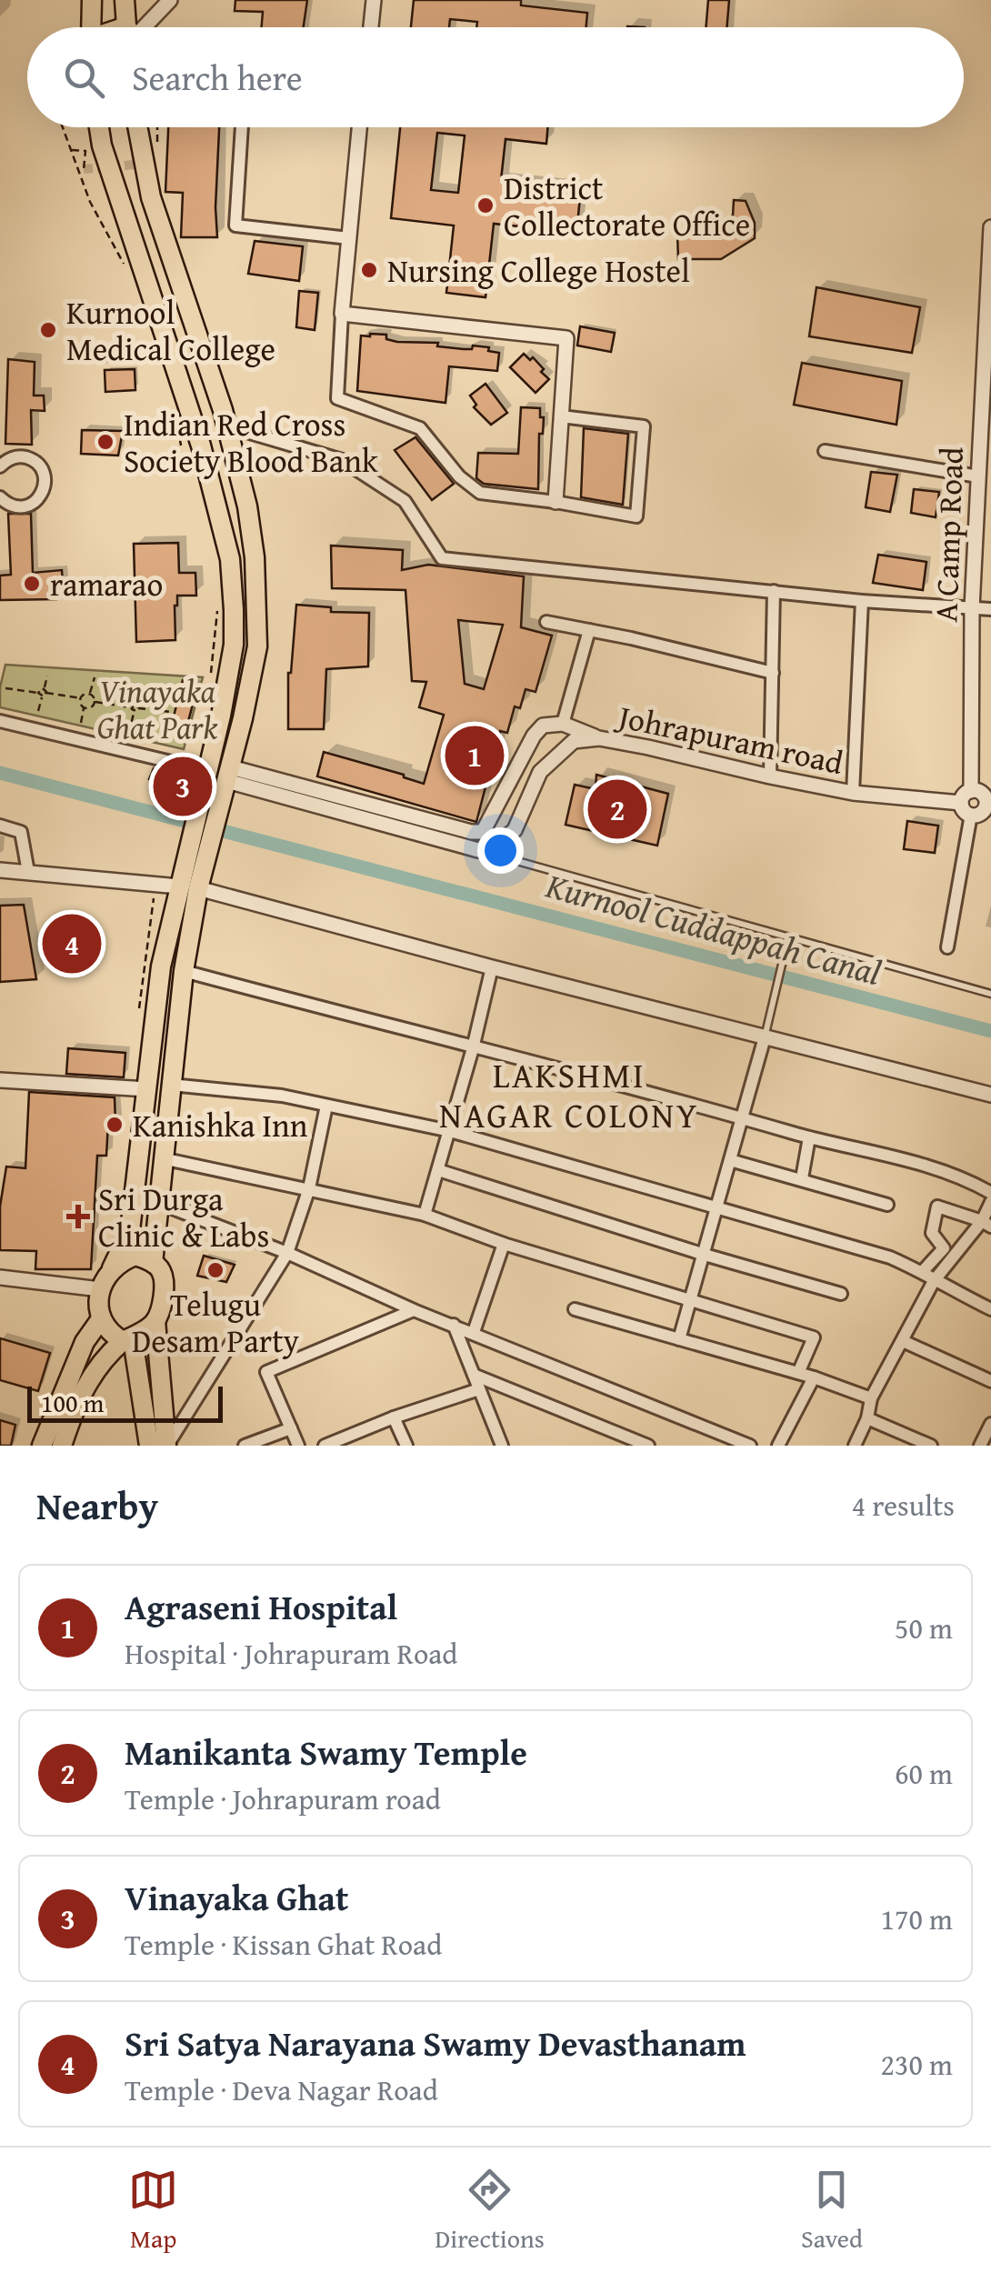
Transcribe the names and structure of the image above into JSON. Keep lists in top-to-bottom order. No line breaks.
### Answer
{"streets":{"street":["A Camp Road","Johrapuram road"]},"crossings":[["A Camp Road","Johrapuram road"]],"districts":["LAKSHMI NAGAR COLONY"],"water":["Kurnool Cuddappah Canal"],"parks":["Vinayaka Ghat Park"],"places":{"other":["District Collectorate Office","Nursing College Hostel","Kurnool Medical College","Indian Red Cross Society Blood Bank","ramarao","Kanishka Inn","Telugu Desam Party"],"health":["Sri Durga Clinic & Labs"]},"scale_bar":"100 m","page":{"search":"Search here","pins":["1","3","2","4"],"scale":"100 m","heading":["Nearby","4 results"],"list":[{"mark":"1","name":"Agraseni Hospital","note":"Hospital · Johrapuram Road","value":"50 m"},{"mark":"2","name":"Manikanta Swamy Temple","note":"Temple · Johrapuram road","value":"60 m"},{"mark":"3","name":"Vinayaka Ghat","note":"Temple · Kissan Ghat Road","value":"170 m"},{"mark":"4","name":"Sri Satya Narayana Swamy Devasthanam","note":"Temple · Deva Nagar Road","value":"230 m"}],"nav":["Map","Directions","Saved"]}}
